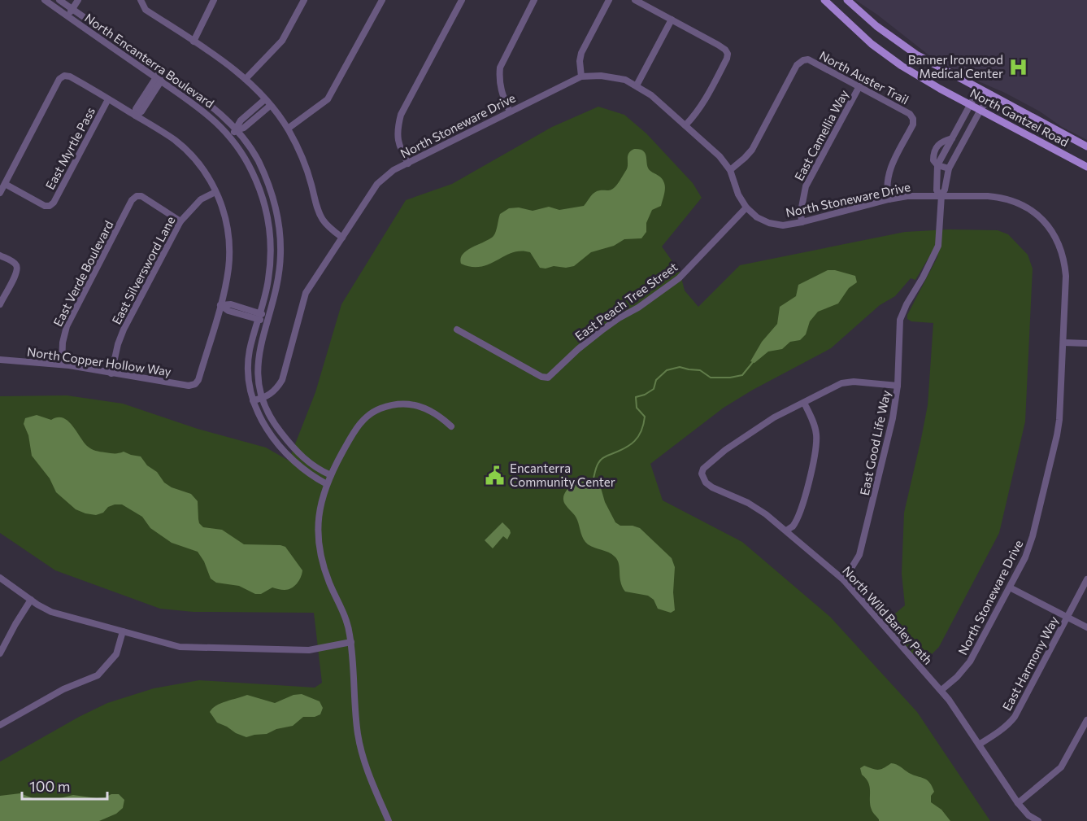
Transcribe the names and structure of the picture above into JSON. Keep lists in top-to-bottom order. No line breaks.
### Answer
{"streets":{"main road":["North Gantzel Road"],"street":["North Encanterra Boulevard","North Auster Trail","North Stoneware Drive","East Camellia Way","East Myrtle Pass","East Silversword Lane","East Verde Boulevard","East Peach Tree Street","North Copper Hollow Way","East Good Life Way","North Wild Barley Path","East Harmony Way"]},"crossings":[["North Encanterra Boulevard","North Stoneware Drive"],["North Auster Trail","North Stoneware Drive"],["North Auster Trail","East Camellia Way"],["North Gantzel Road","East Good Life Way"],["North Stoneware Drive","East Camellia Way"],["North Stoneware Drive","East Peach Tree Street"],["North Stoneware Drive","East Good Life Way"],["North Stoneware Drive","North Wild Barley Path"],["East Silversword Lane","East Verde Boulevard"],["East Silversword Lane","North Copper Hollow Way"],["East Verde Boulevard","North Copper Hollow Way"],["East Good Life Way","North Wild Barley Path"],["North Wild Barley Path","East Harmony Way"]],"places":{"hospital":["Banner Ironwood Medical Center"],"public building":["Encanterra Community Center"]},"scale_bar":"100 m"}
